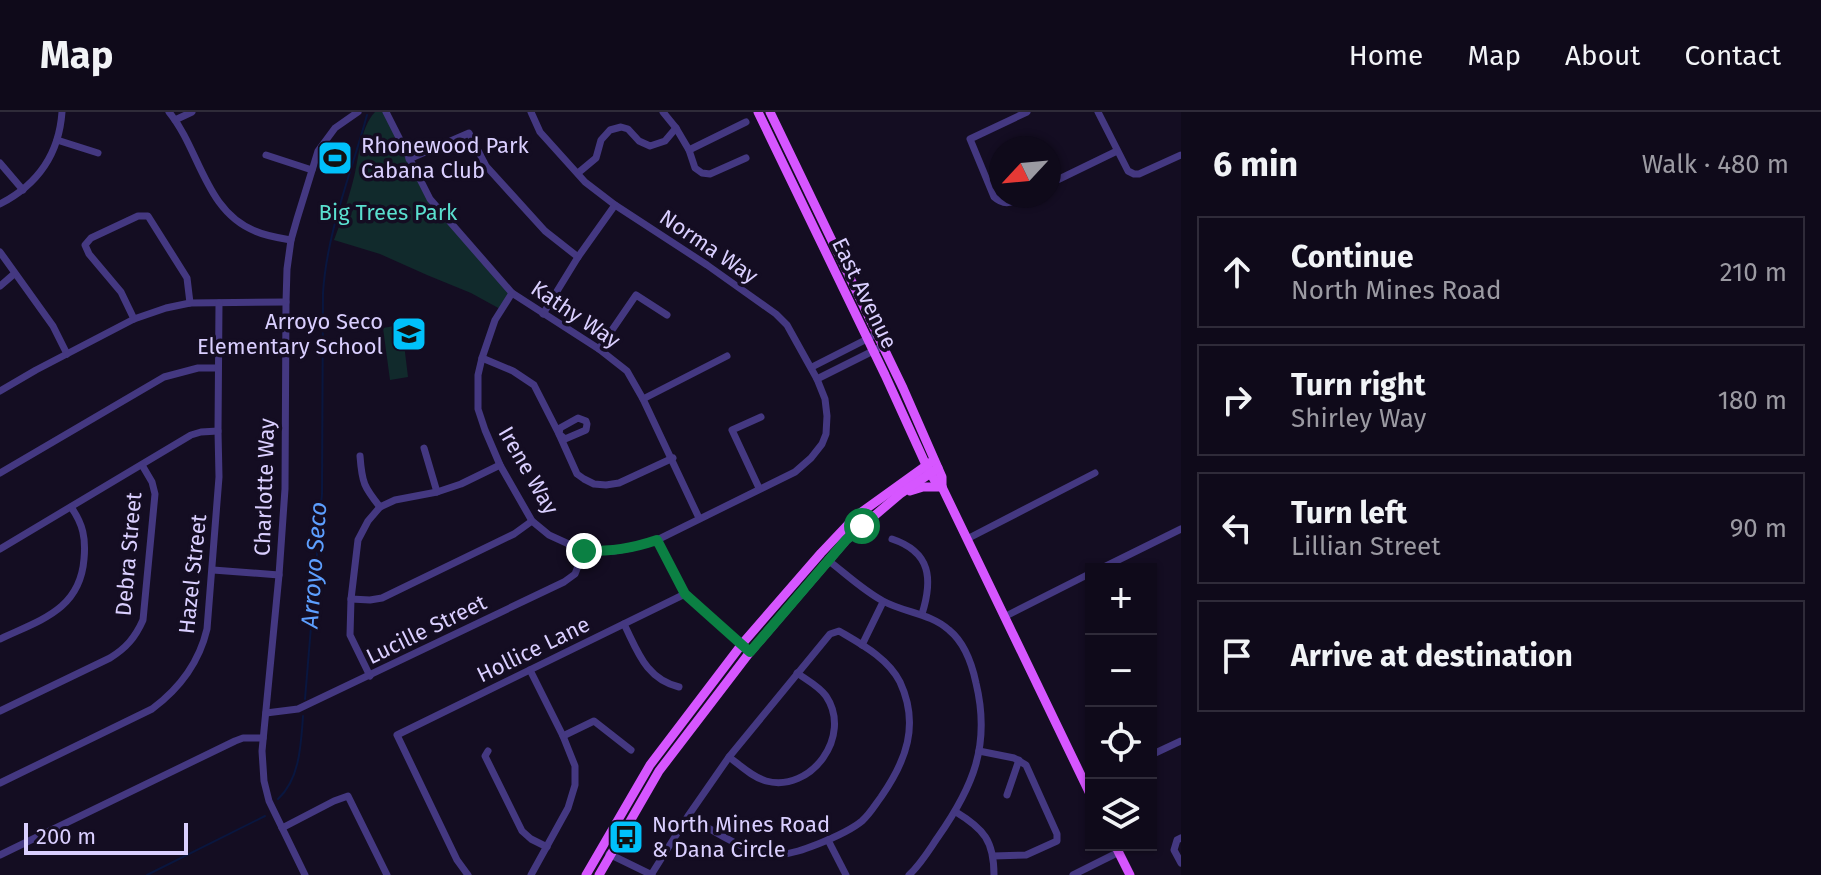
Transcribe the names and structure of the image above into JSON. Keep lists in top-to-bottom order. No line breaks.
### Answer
{"streets":{"main road":["East Avenue"],"street":["Norma Way","Kathy Way","Irene Way","Charlotte Way","Debra Street","Hazel Street","Lucille Street","Hollice Lane"]},"crossings":[["Kathy Way","Irene Way"],["Irene Way","Lucille Street"],["Charlotte Way","Lucille Street"]],"water":["Arroyo Seco"],"parks":["Big Trees Park"],"places":{"sports":["Rhonewood Park Cabana Club"],"school or university":["Arroyo Seco Elementary School"],"bus stop":["North Mines Road & Dana Circle"]},"scale_bar":"200 m","north":"bottom left","page":{"header":"Map","nav":["Home","Map","About","Contact"],"heading":["6 min","Walk · 480 m"],"list":[["Continue","North Mines Road","210 m"],["Turn right","Shirley Way","180 m"],["Turn left","Lillian Street","90 m"],"Arrive at destination"],"map_buttons":["+","−"],"scale":"200 m"}}
